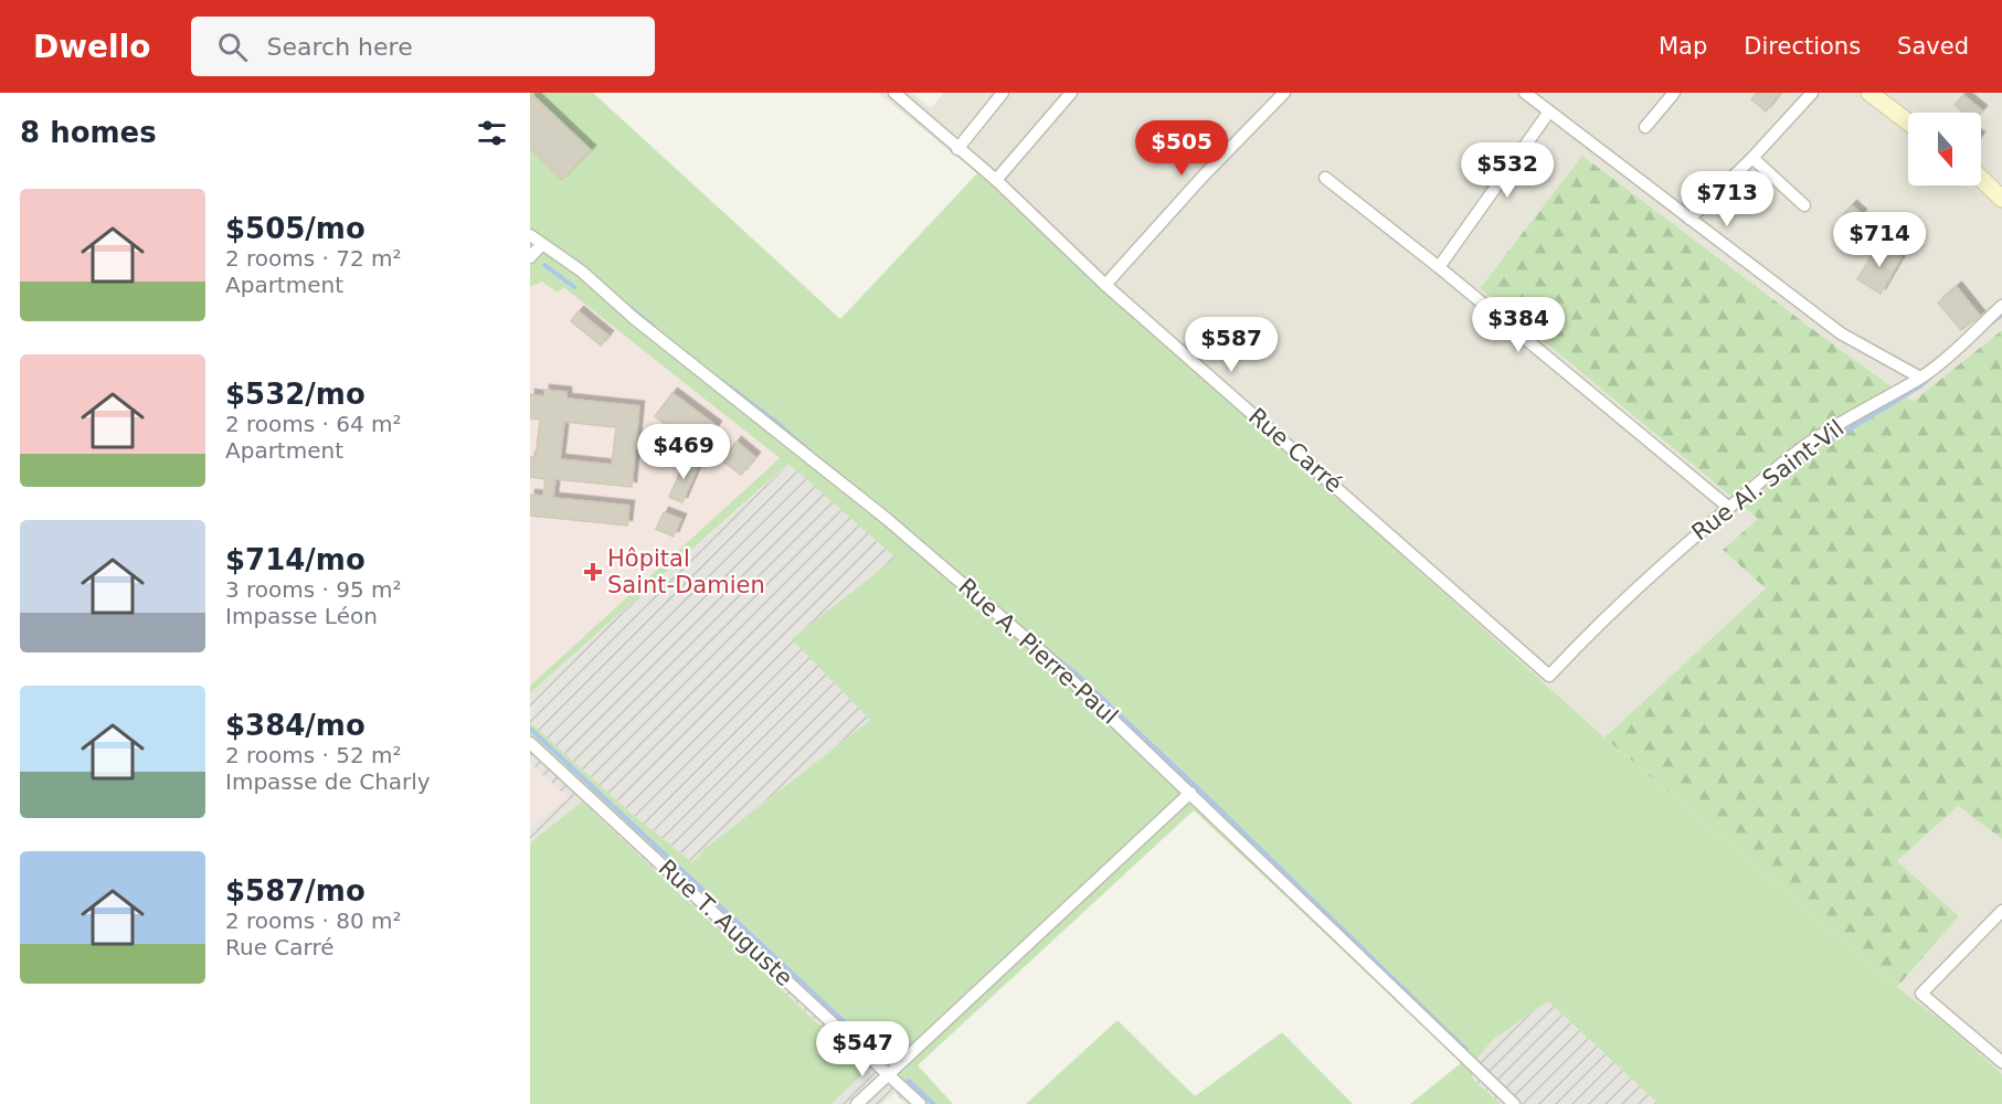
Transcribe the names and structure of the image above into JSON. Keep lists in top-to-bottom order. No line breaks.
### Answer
{"streets":{"street":["Rue Carré","Rue Al. Saint-Vil","Rue A. Pierre-Paul","Rue T. Auguste"]},"crossings":[["Rue Carré","Rue Al. Saint-Vil"]],"places":{"health":["Hôpital Saint-Damien"]},"north":"bottom","page":{"header":"Dwello","search":"Search here","nav":["Map","Directions","Saved"],"heading":"8 homes","price":["$505","$532","$713","$714","$384","$587","$469","$547"],"list":[{"name":"$505/mo","note":"2 rooms · 72 m² · Apartment"},{"name":"$532/mo","note":"2 rooms · 64 m² · Apartment"},{"name":"$714/mo","note":"3 rooms · 95 m² · Impasse Léon"},{"name":"$384/mo","note":"2 rooms · 52 m² · Impasse de Charly"},{"name":"$587/mo","note":"2 rooms · 80 m² · Rue Carré"}]}}
